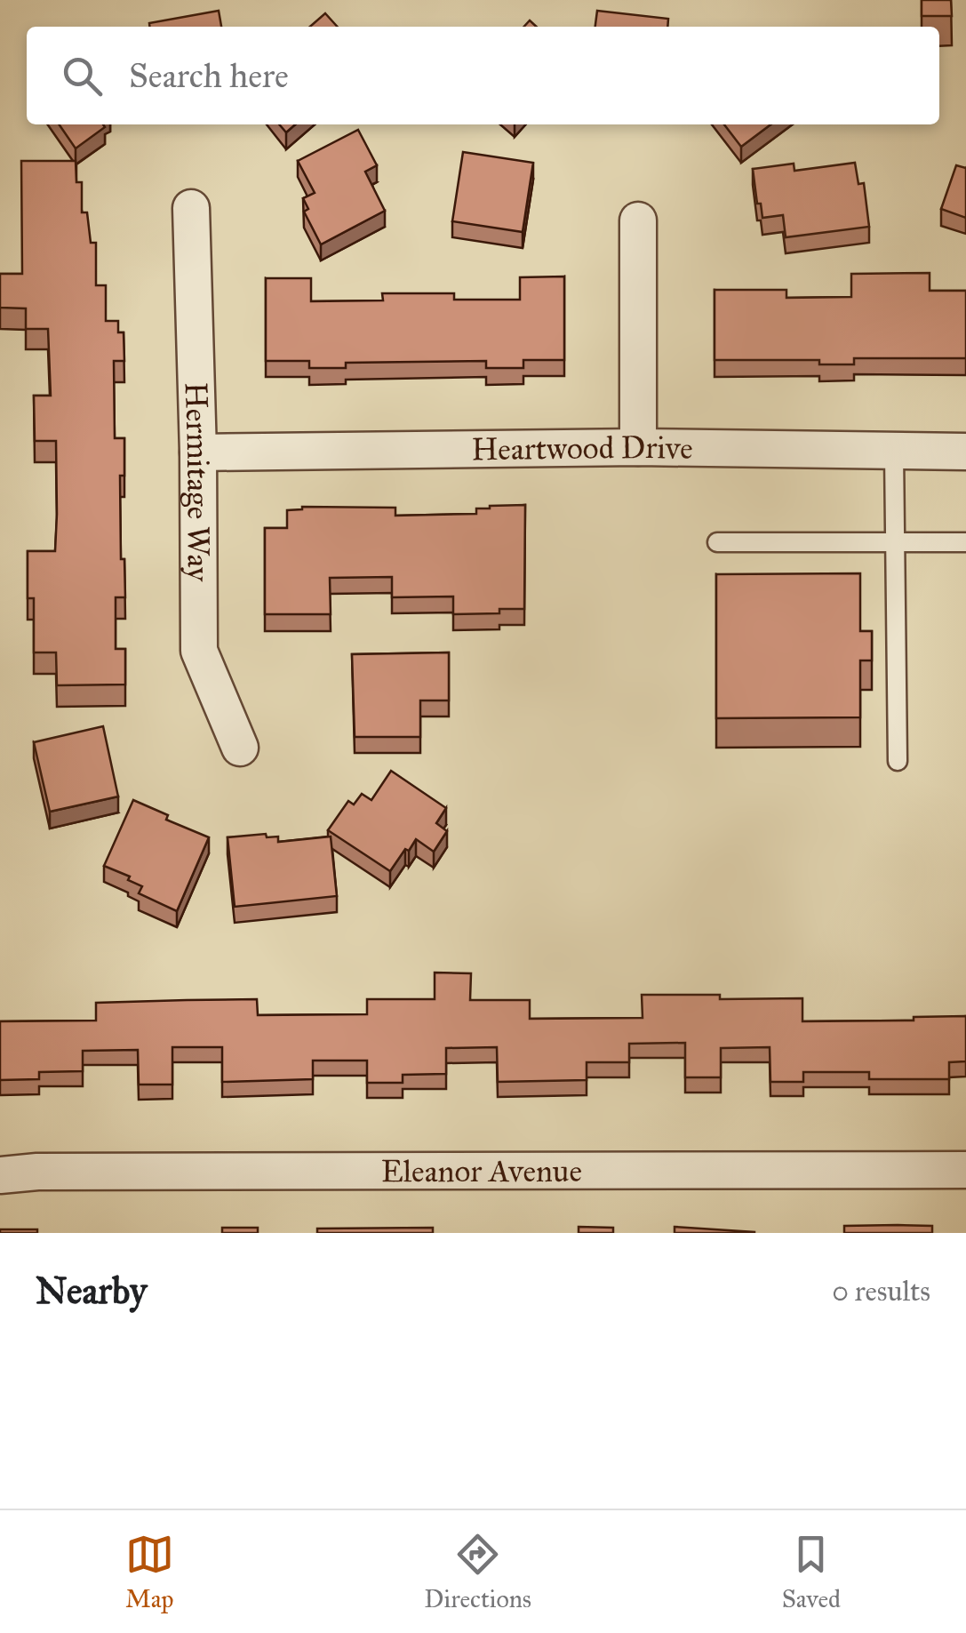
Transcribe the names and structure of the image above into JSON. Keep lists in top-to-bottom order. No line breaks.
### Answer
{"streets":{"street":["Heartwood Drive","Hermitage Way","Eleanor Avenue"]},"crossings":[["Heartwood Drive","Hermitage Way"]],"page":{"search":"Search here","heading":["Nearby","0 results"],"nav":["Map","Directions","Saved"]}}
